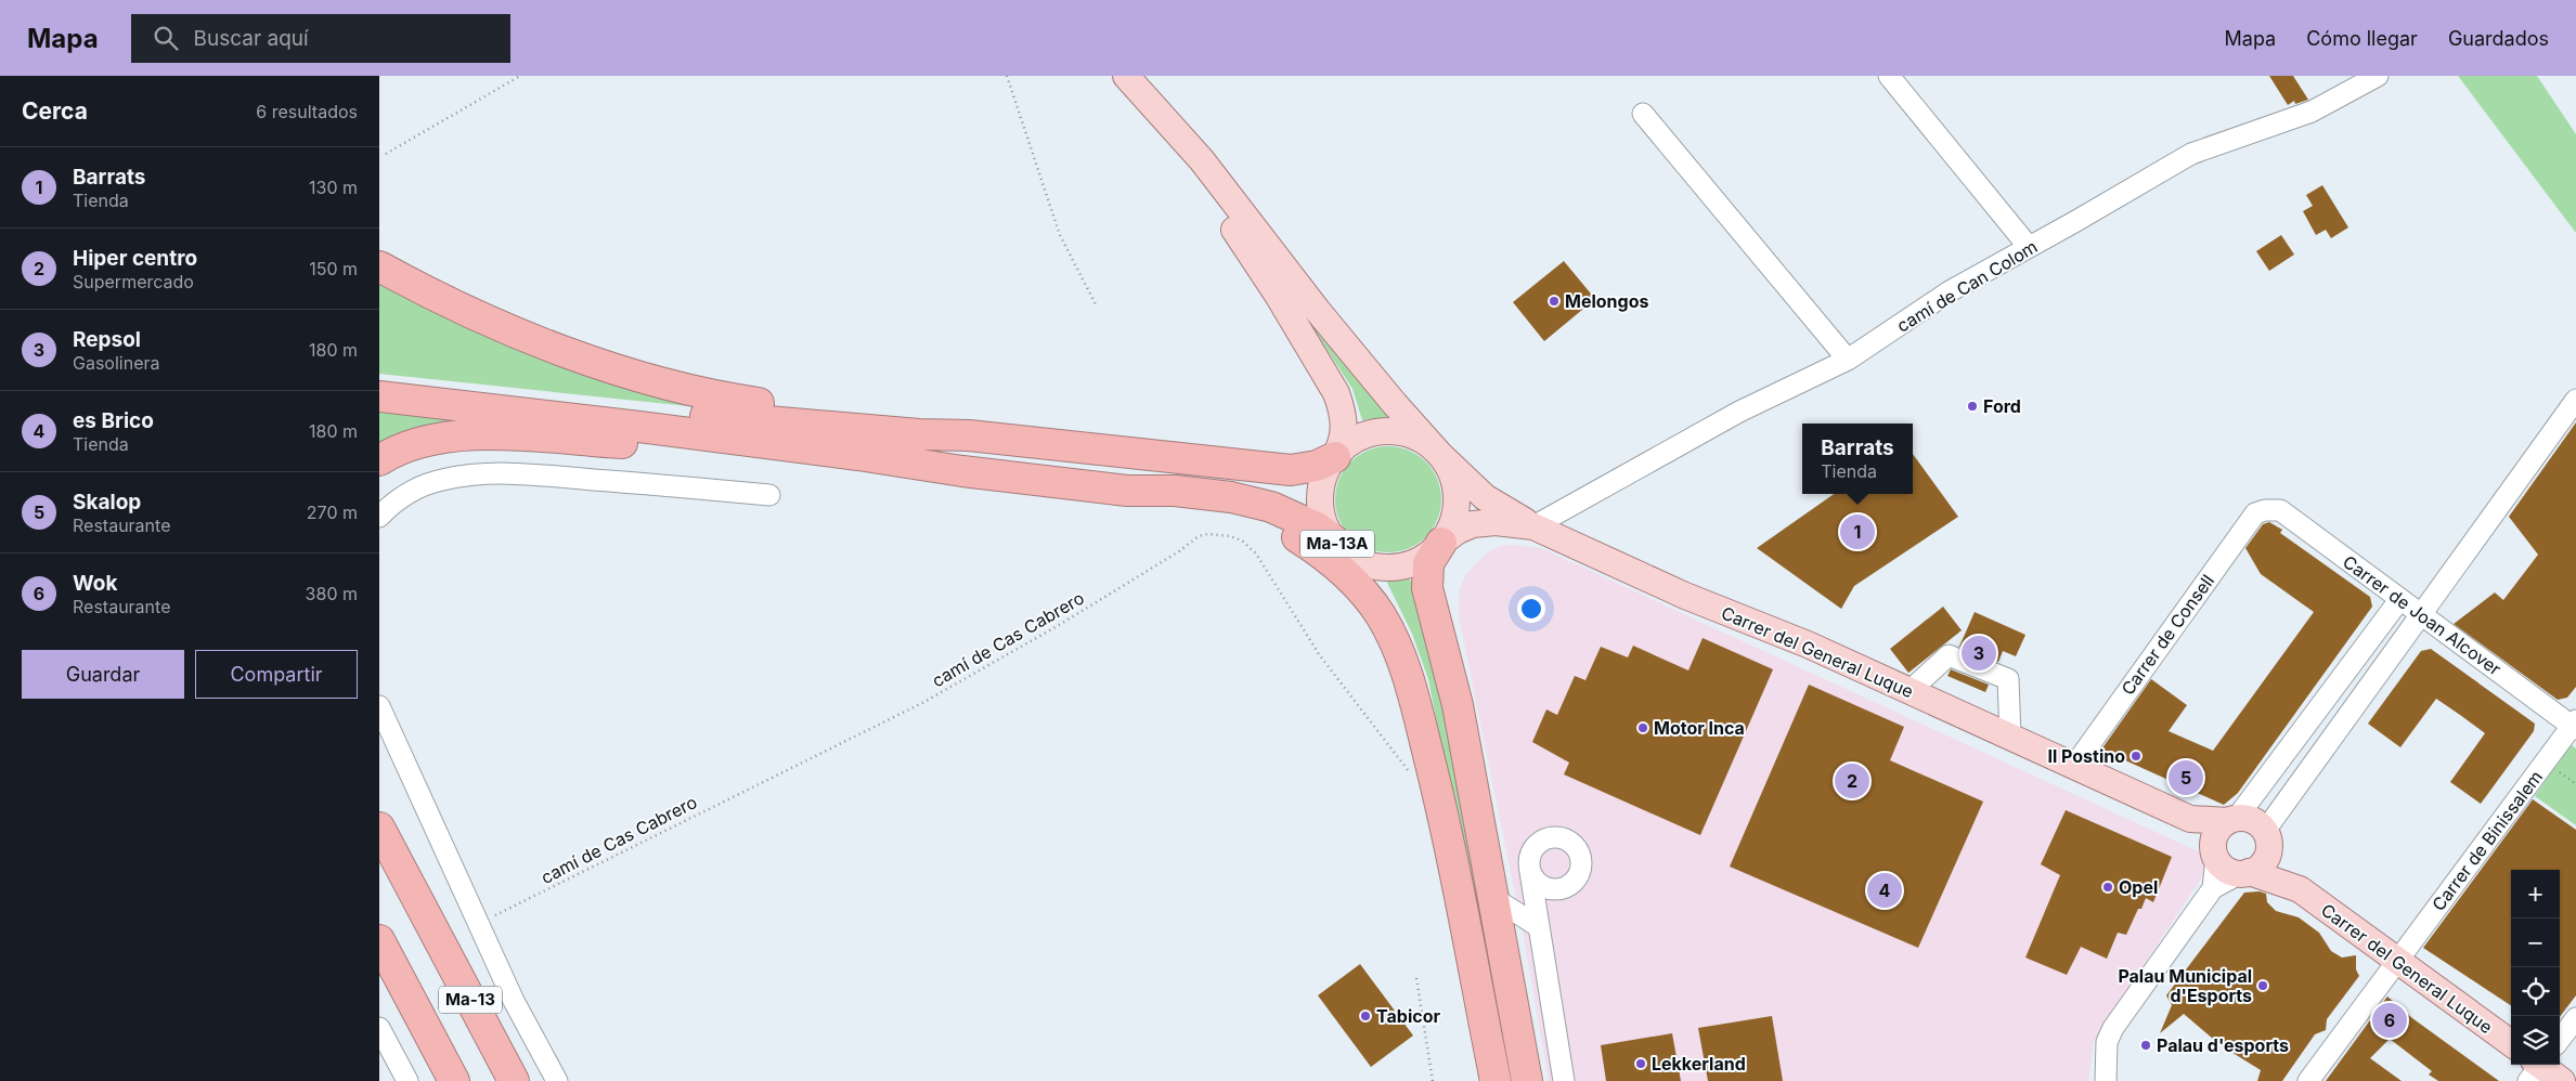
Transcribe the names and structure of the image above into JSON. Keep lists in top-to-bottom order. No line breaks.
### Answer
{"streets":{"highway":["Ma-13A","Ma-13"],"main road":["Carrer del General Luque"],"street":["camí de Can Colom","Carrer de Joan Alcover","Carrer de Consell","Carrer de Binissalem"],"path":["camí de Cas Cabrero"]},"crossings":[["camí de Can Colom","Carrer del General Luque"],["Ma-13A","Carrer del General Luque"],["Carrer de Joan Alcover","Carrer de Consell"],["Carrer de Joan Alcover","Carrer de Binissalem"],["Carrer de Consell","Carrer del General Luque"],["Carrer del General Luque","Carrer de Binissalem"]],"places":["Melongos","Ford","Motor Inca","Il Postino","Opel","Palau Municipal d'Esports","Tabicor","Palau d'esports","Lekkerland"],"page":{"header":"Mapa","search":"Buscar aquí","nav":["Mapa","Cómo llegar","Guardados"],"heading":["Cerca","6 resultados"],"list":[{"mark":"1","name":"Barrats","note":"Tienda","value":"130 m"},{"mark":"2","name":"Hiper centro","note":"Supermercado","value":"150 m"},{"mark":"3","name":"Repsol","note":"Gasolinera","value":"180 m"},{"mark":"4","name":"es Brico","note":"Tienda","value":"180 m"},{"mark":"5","name":"Skalop","note":"Restaurante","value":"270 m"},{"mark":"6","name":"Wok","note":"Restaurante","value":"380 m"}],"popup":["Barrats","Tienda"],"pins":["1","3","5","2","4","6"],"buttons":["Guardar","Compartir"],"map_buttons":["+","−"]}}
